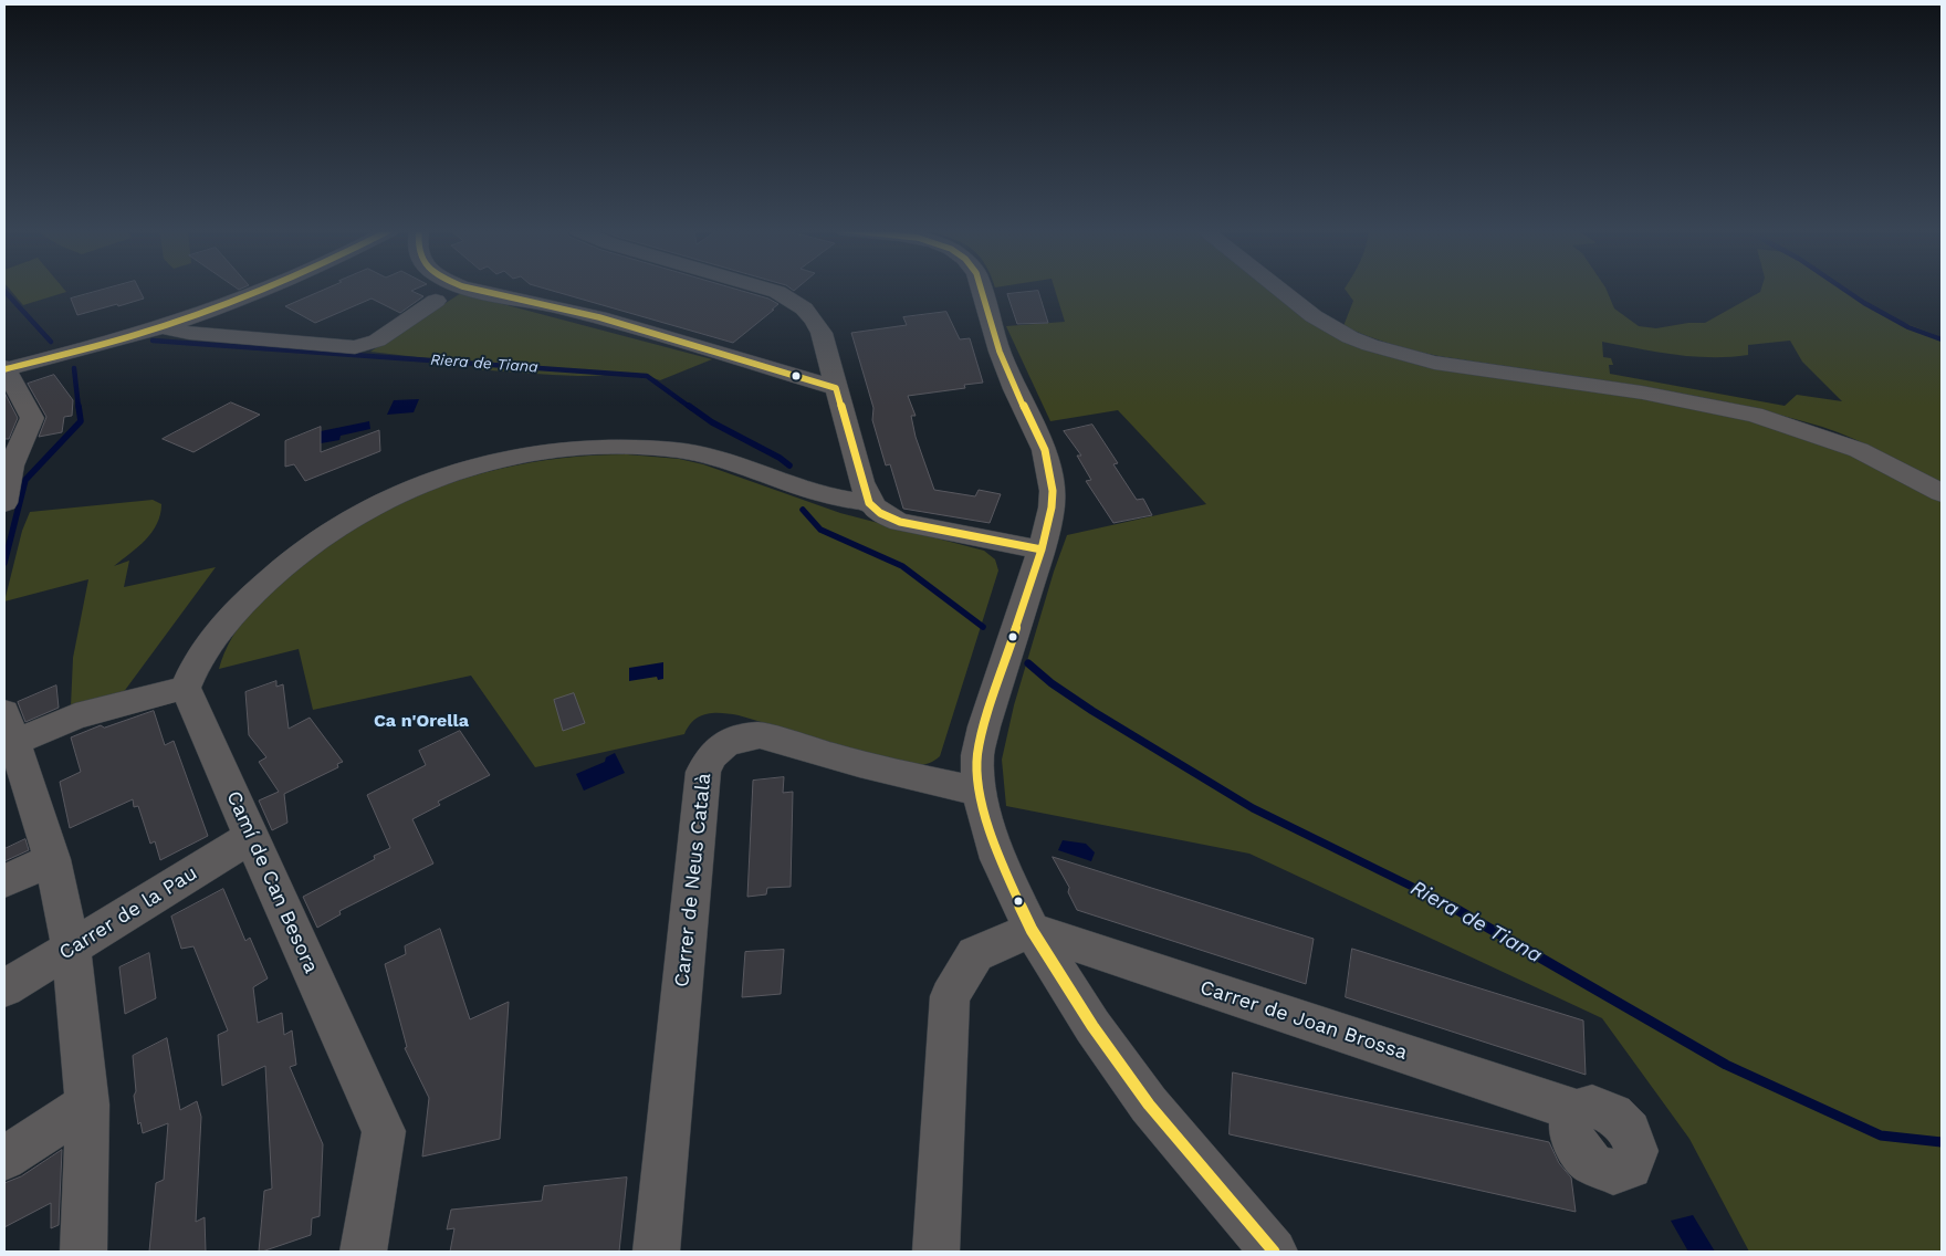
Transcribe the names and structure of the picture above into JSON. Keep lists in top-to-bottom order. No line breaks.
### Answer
{"streets":{"street":["Carrer de Neus Català","Camí de Can Besora","Carrer de la Pau","Carrer de Joan Brossa"]},"crossings":[["Camí de Can Besora","Carrer de la Pau"]],"districts":["Ca n'Orella"],"water":["Riera de Tiana"]}
